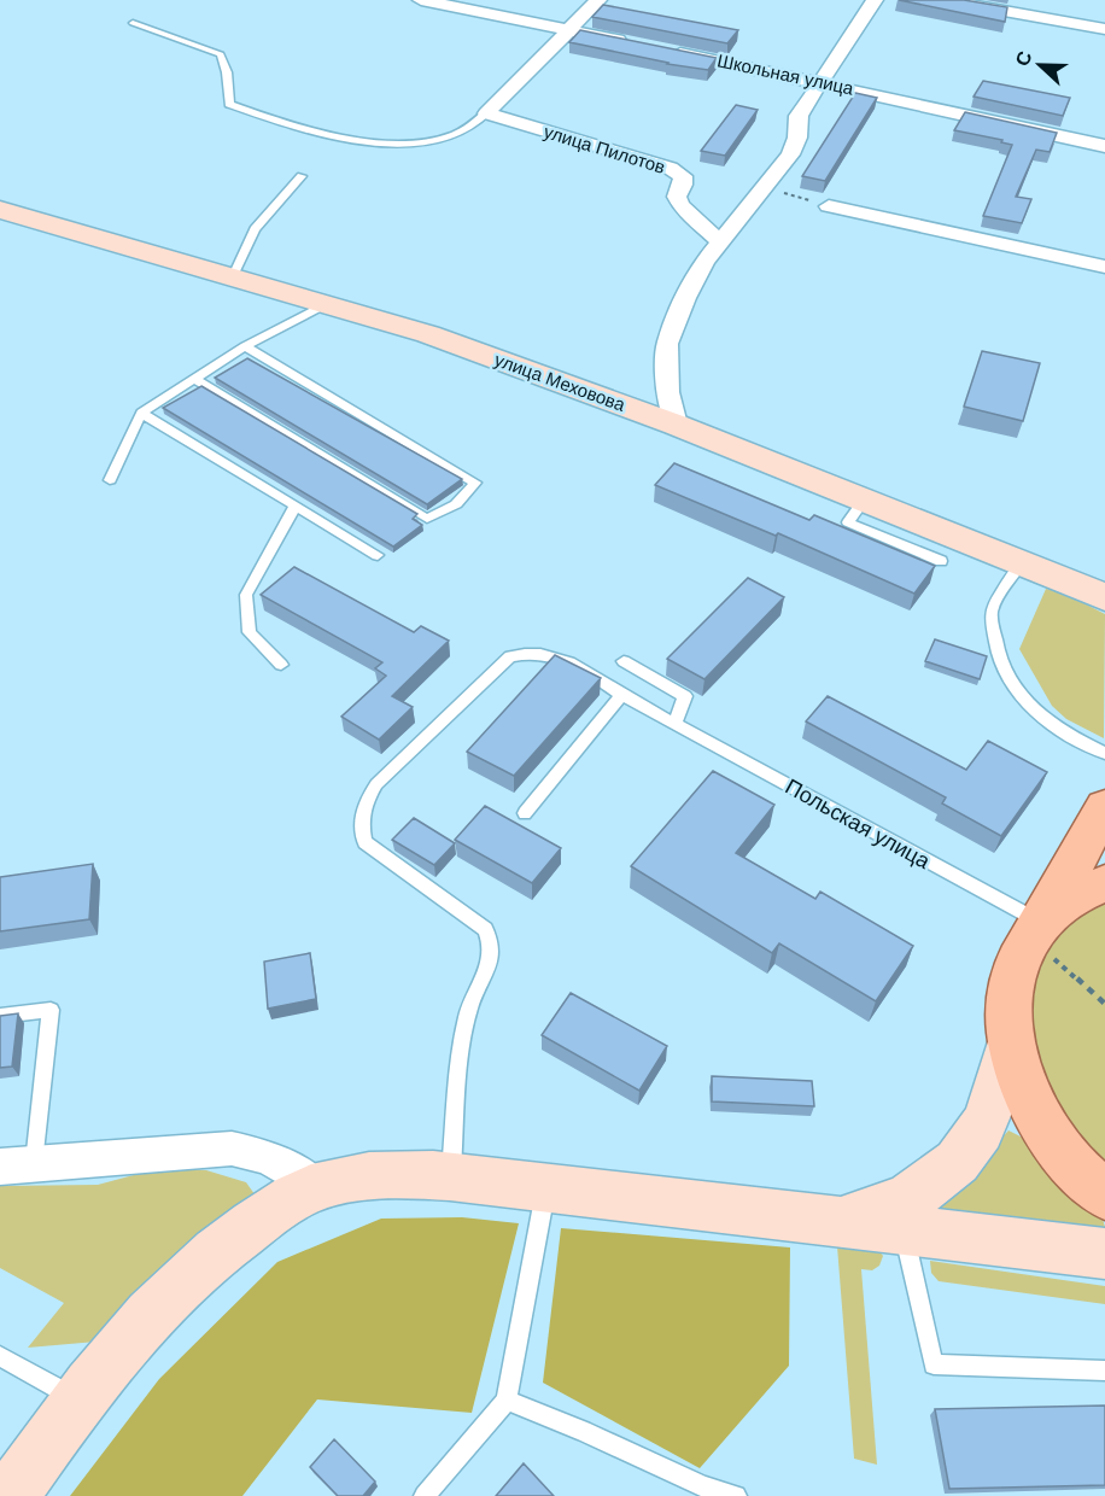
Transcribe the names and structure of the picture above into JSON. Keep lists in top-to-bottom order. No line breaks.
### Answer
{"streets":{"street":["Школьная улица","улица Пилотов","улица Меховова"],"lane":["Польская улица"]},"north":"left"}
